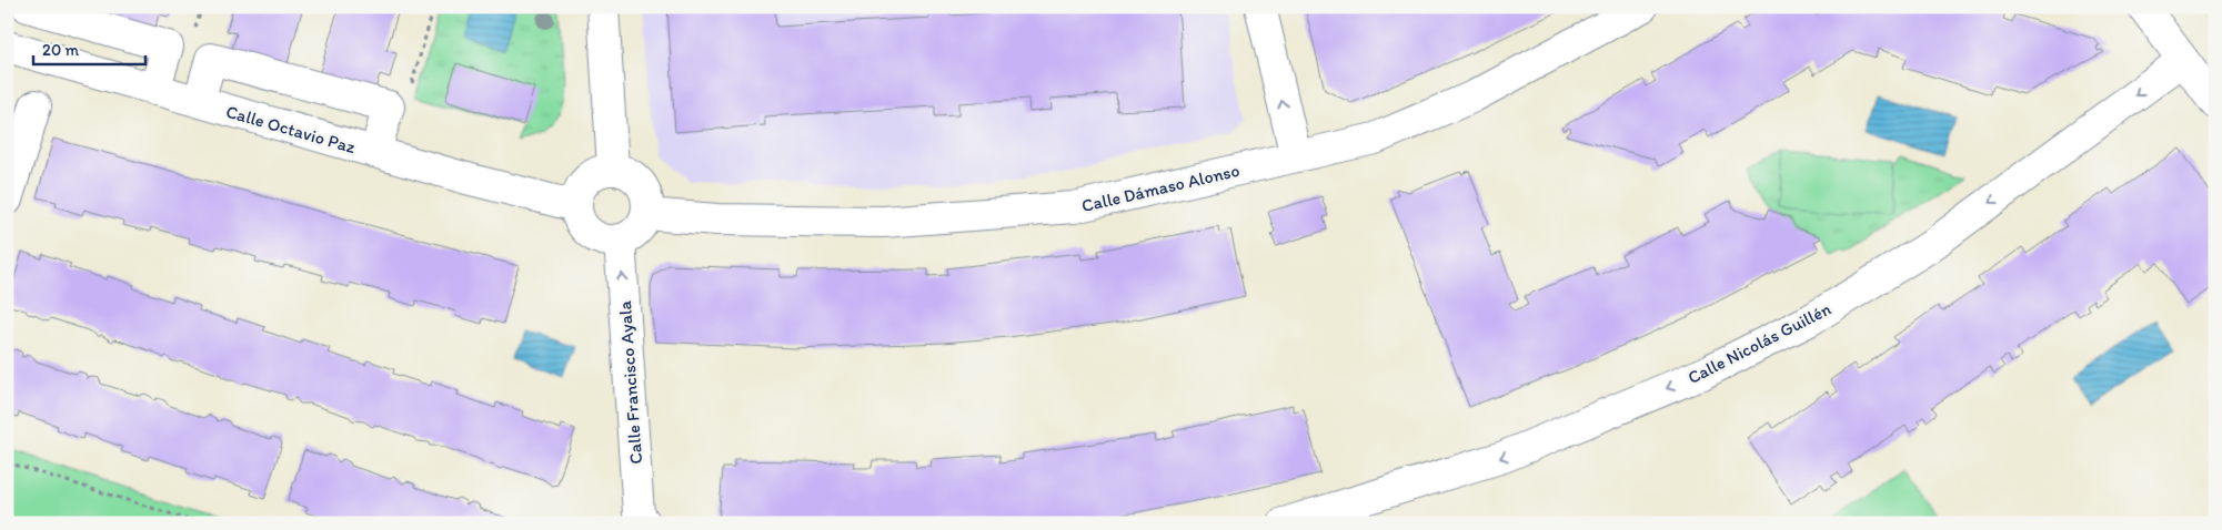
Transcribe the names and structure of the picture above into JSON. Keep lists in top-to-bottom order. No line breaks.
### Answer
{"streets":{"street":["Calle Octavio Paz","Calle Dámaso Alonso","Calle Nicolás Guillén","Calle Francisco Ayala"]},"crossings":[["Calle Octavio Paz","Calle Dámaso Alonso"],["Calle Octavio Paz","Calle Francisco Ayala"],["Calle Dámaso Alonso","Calle Francisco Ayala"]],"one_way":["Calle Nicolás Guillén","Calle Francisco Ayala"],"scale_bar":"20 m"}
